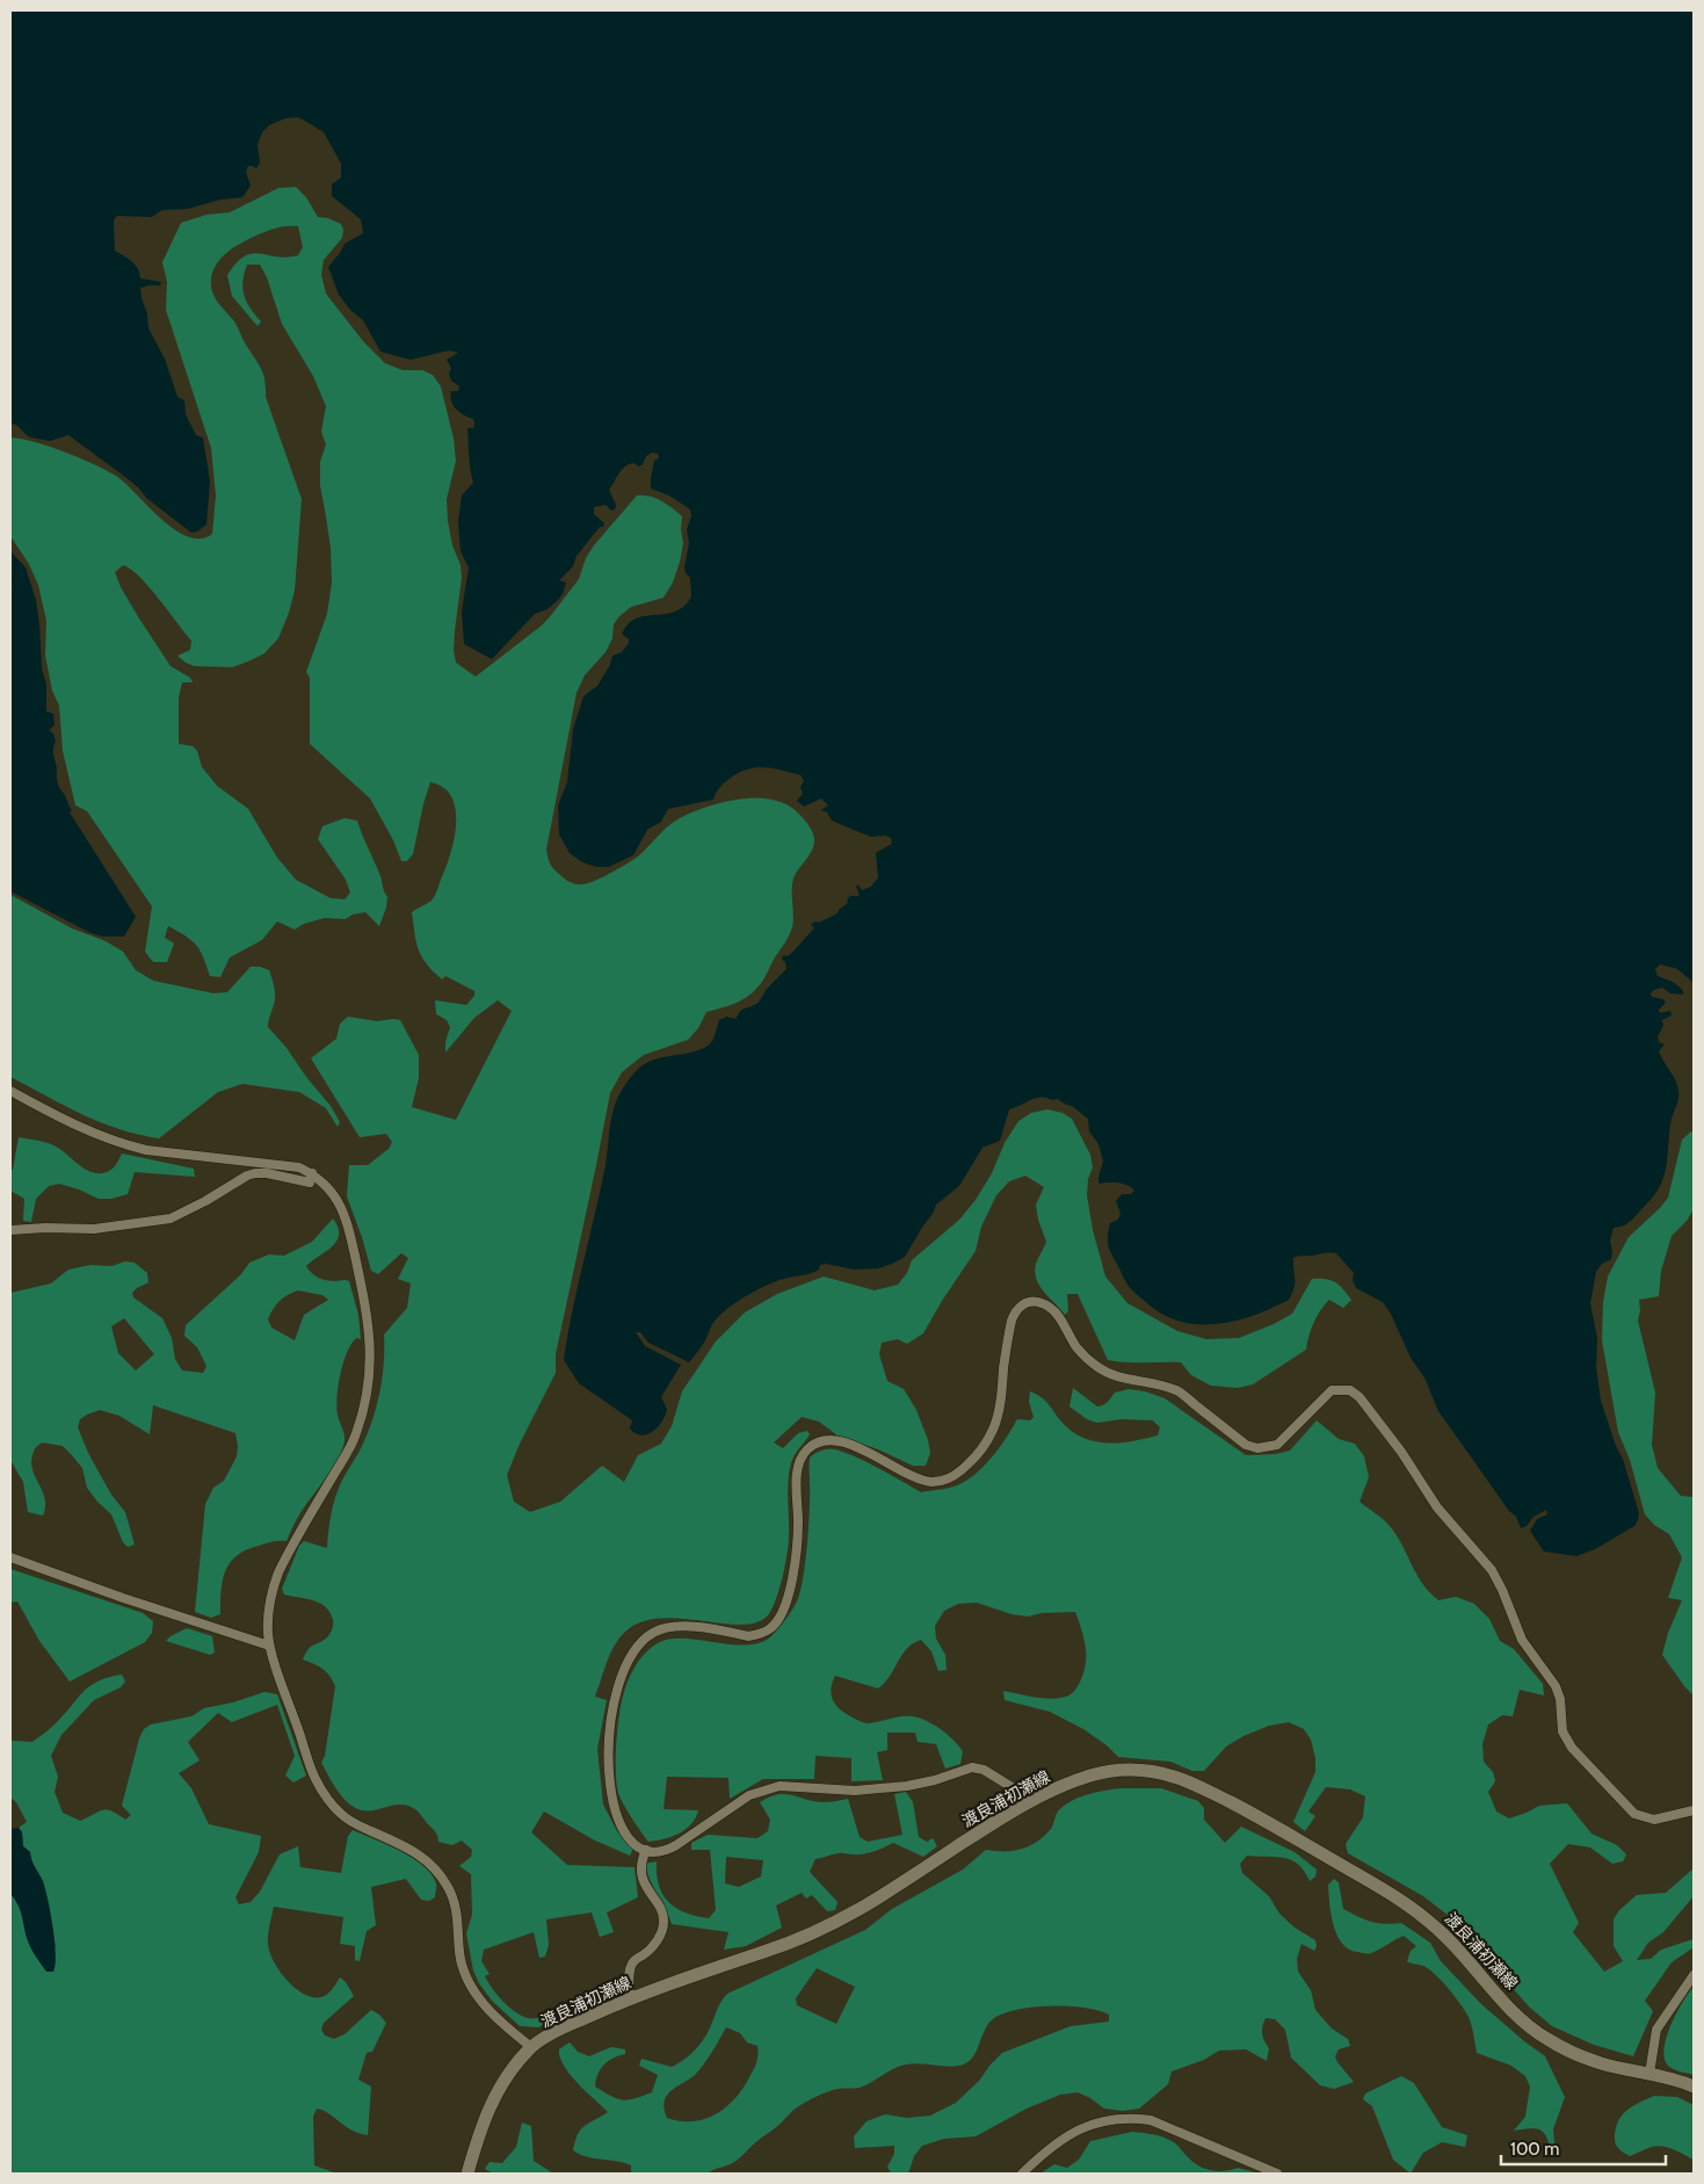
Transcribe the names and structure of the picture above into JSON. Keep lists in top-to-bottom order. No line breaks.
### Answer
{"streets":{"main road":["渡良浦初瀬線"]},"scale_bar":"100 m"}
